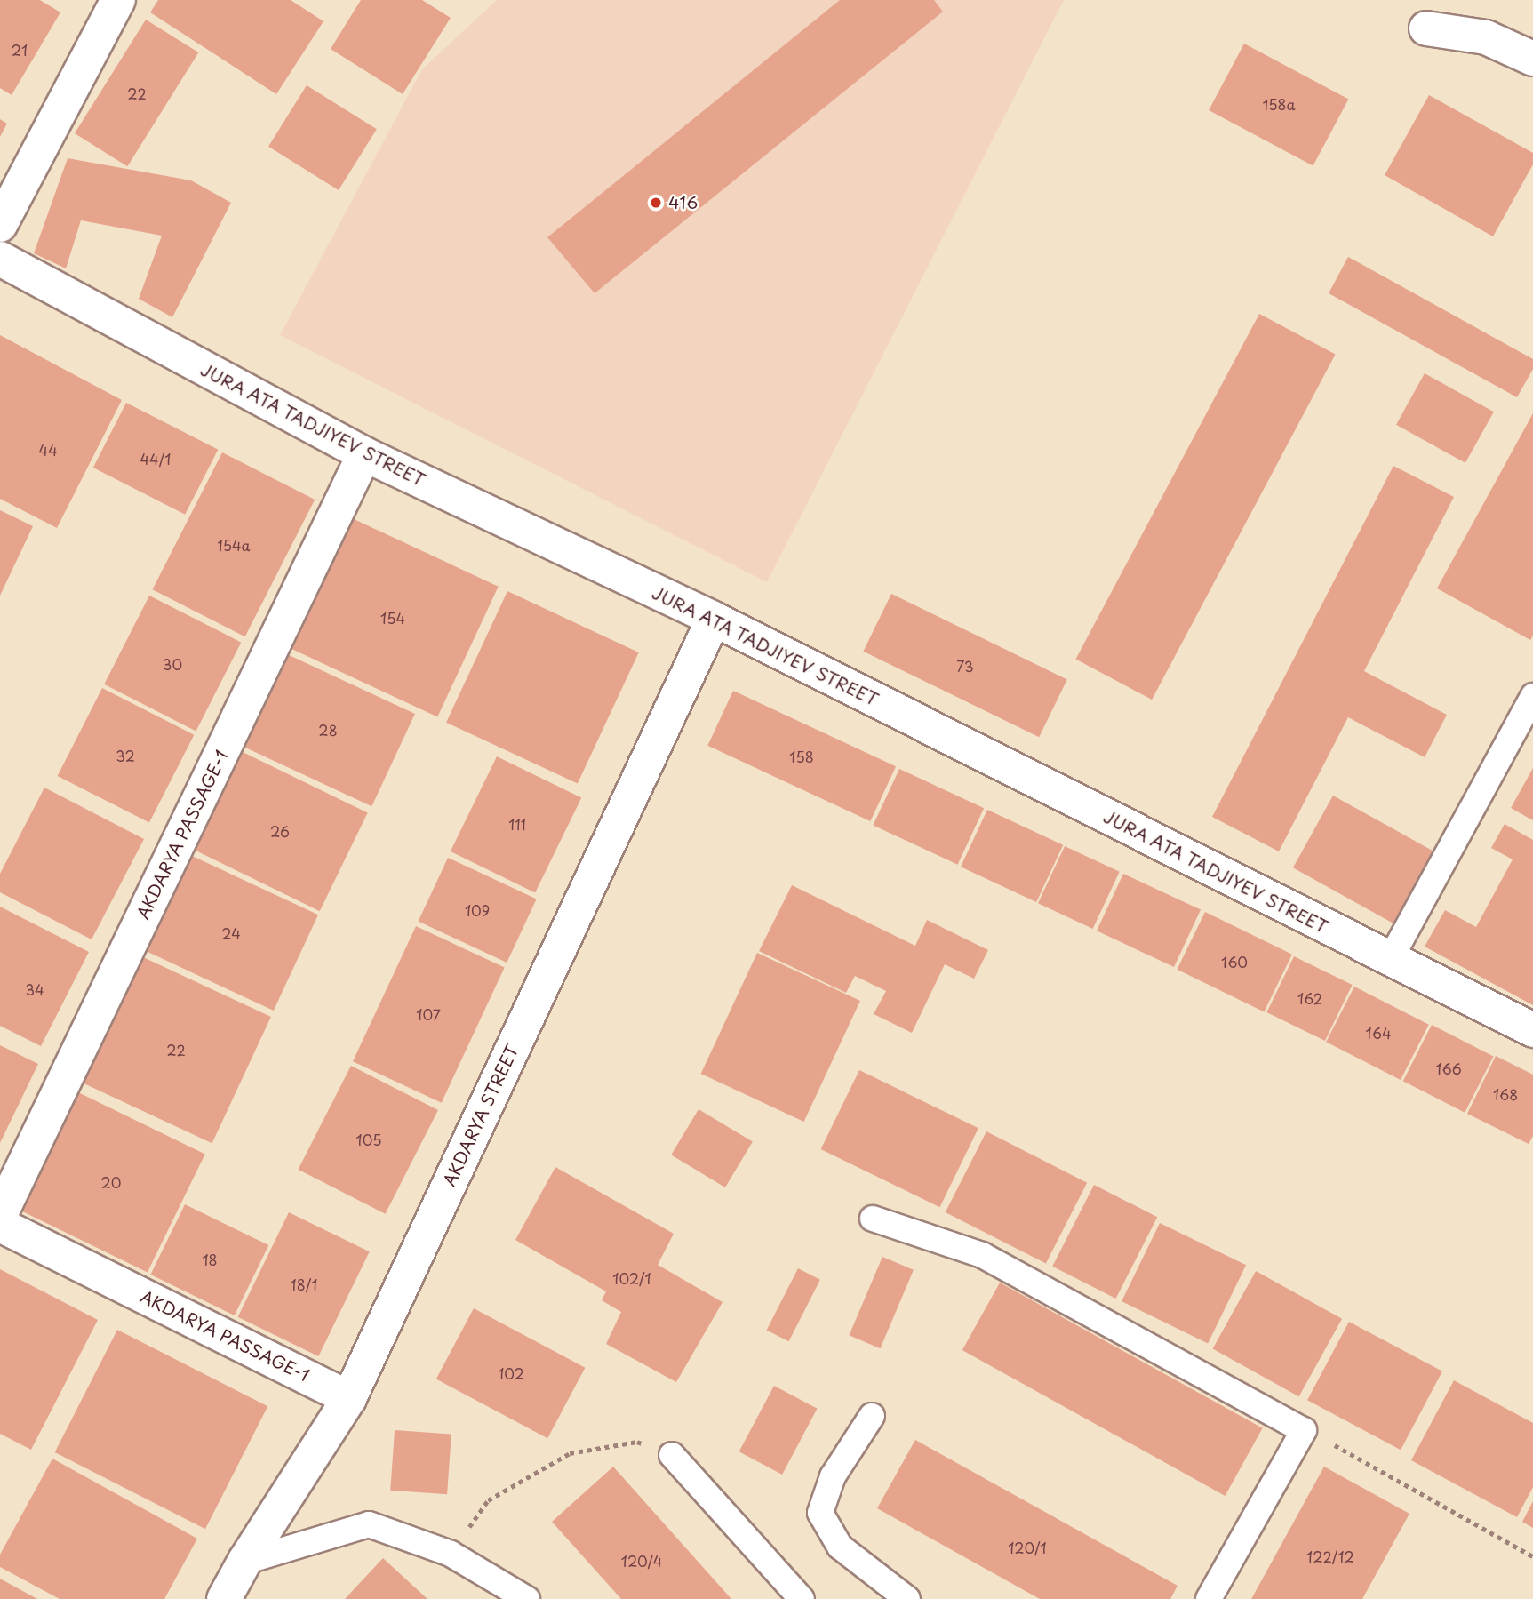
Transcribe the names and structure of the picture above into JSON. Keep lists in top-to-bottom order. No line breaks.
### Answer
{"streets":{"street":["JURA АTA TADJIYEV STREET","AKDARYA PASSAGE-1","AKDARYA STREET"]},"crossings":[["JURA АTA TADJIYEV STREET","AKDARYA PASSAGE-1"],["JURA АTA TADJIYEV STREET","AKDARYA STREET"],["AKDARYA PASSAGE-1","AKDARYA STREET"]],"places":["416"],"house_numbers":["21","22","158a","44","44/1","154a","154","30","73","28","32","158","111","26","109","24","160","34","162","107","164","22","166","168","105","20","18","102/1","18/1","102","120/1","122/12","120/4"]}
